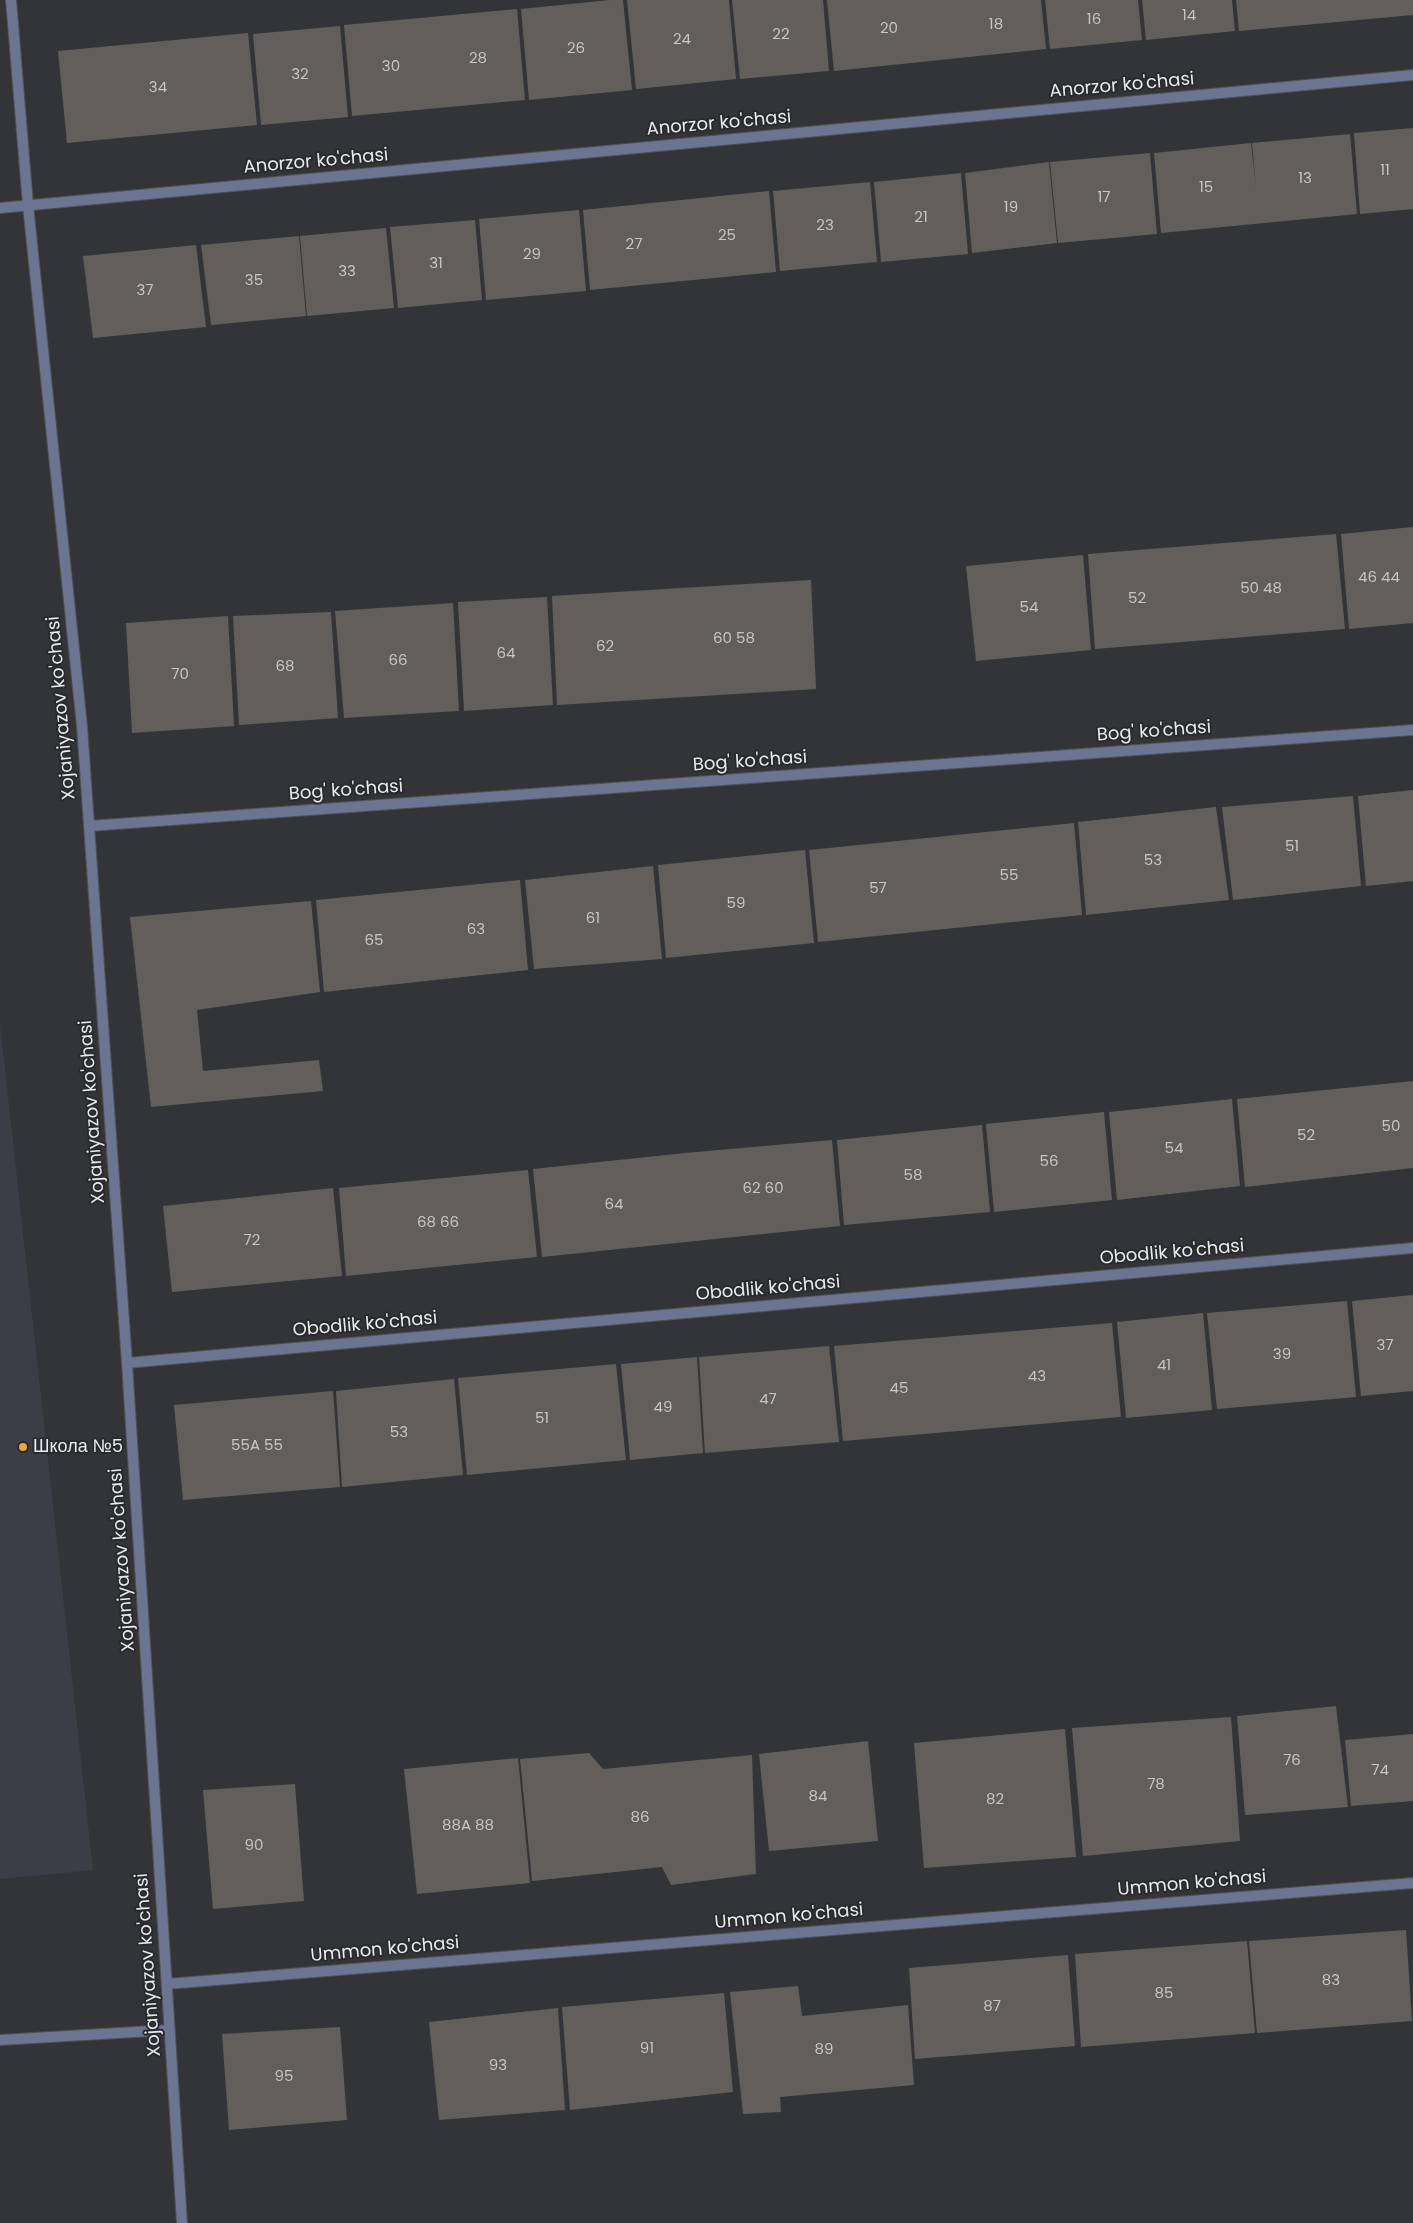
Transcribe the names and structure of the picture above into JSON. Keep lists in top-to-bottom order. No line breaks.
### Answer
{"streets":{"street":["Anorzor ko'chasi","Xojaniyazov ko'chasi","Bog' ko'chasi","Obodlik ko'chasi","Ummon ko'chasi"]},"crossings":[["Anorzor ko'chasi","Xojaniyazov ko'chasi"],["Xojaniyazov ko'chasi","Bog' ko'chasi"],["Xojaniyazov ko'chasi","Obodlik ko'chasi"],["Xojaniyazov ko'chasi","Ummon ko'chasi"]],"places":["Школа №5"],"house_numbers":["14","16","18","20","22","24","26","28","30","32","34","11","13","15","17","19","21","23","25","27","29","31","33","35","37","46 44","50 48","52","54","60 58","62","64","66","68","70","51","53","55","57","59","61","63","65","50","52","54","56","58","62 60","64","68 66","72","37","39","41","43","45","47","49","51","53","55A 55","76","74","78","84","82","86","88A 88","90","83","85","87","91","89","93","95"]}
